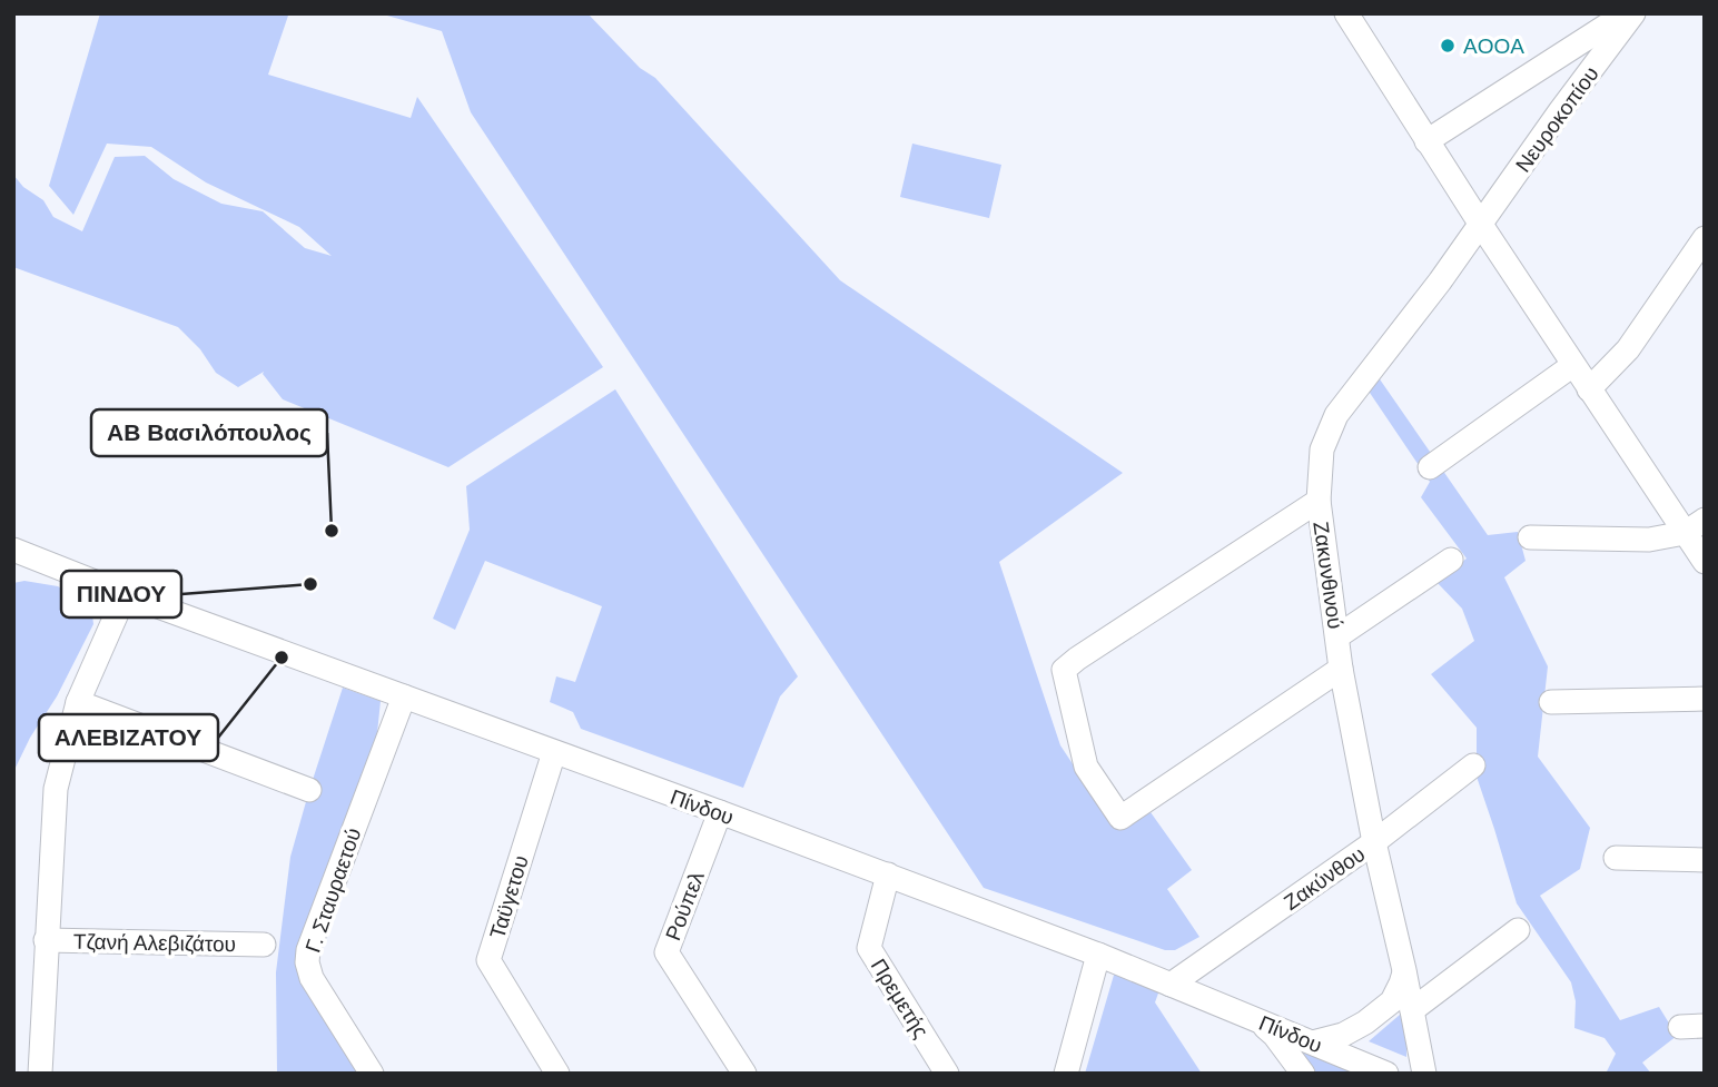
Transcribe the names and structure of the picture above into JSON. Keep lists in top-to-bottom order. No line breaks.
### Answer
{"streets":{"street":["Νευροκοπίου","Ζακυνθινού","Πίνδου","Ζακύνθου","Γ. Σταυραετού","Ταϋγετου","Ρούπελ","Τζανή Αλεβιζάτου","Πρεμετής"]},"crossings":[["Νευροκοπίου","Ζακυνθινού"],["Ζακυνθινού","Ζακύνθου"],["Πίνδου","Ζακύνθου"],["Πίνδου","Γ. Σταυραετού"],["Πίνδου","Ταϋγετου"],["Πίνδου","Ρούπελ"],["Πίνδου","Τζανή Αλεβιζάτου"],["Πίνδου","Πρεμετής"]],"places":["AOOA","ΑΒ Βασιλόπουλος","ΠΙΝΔΟΥ","ΑΛΕΒΙΖΑΤΟΥ"]}
